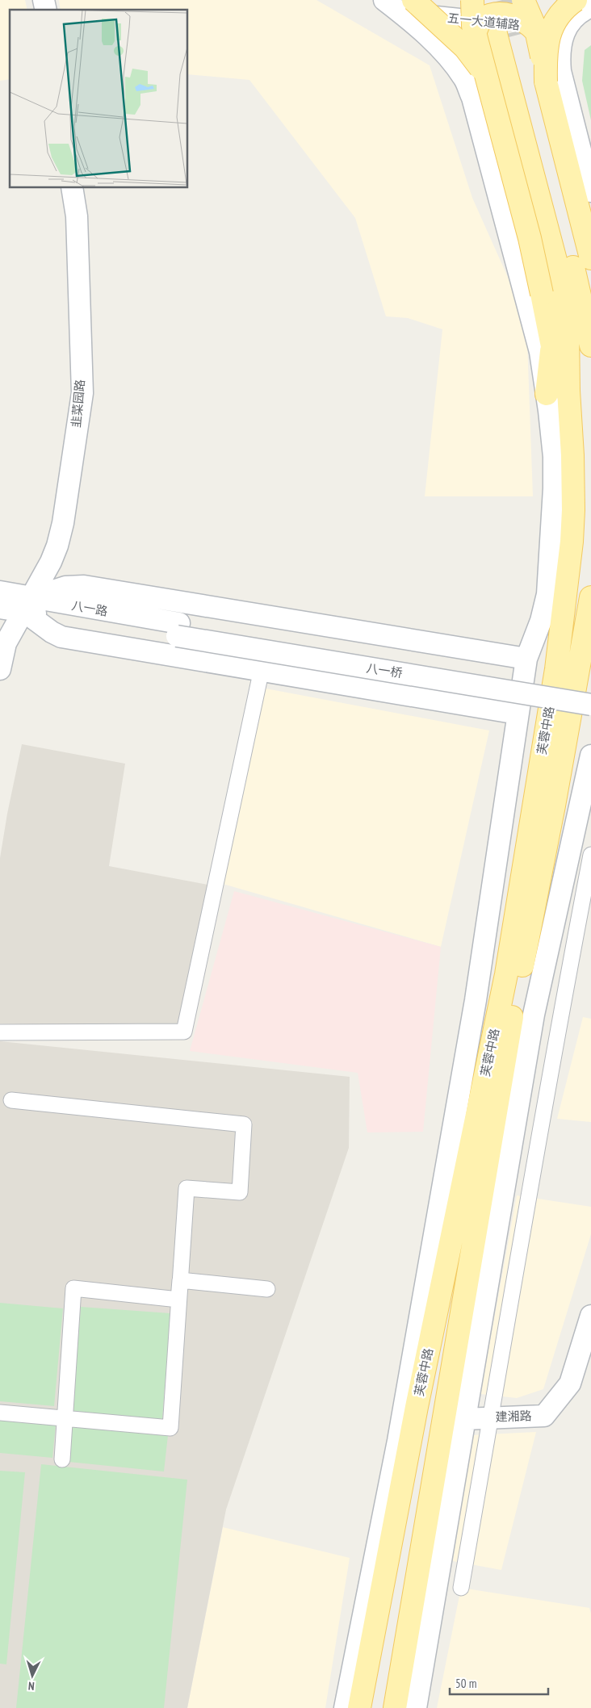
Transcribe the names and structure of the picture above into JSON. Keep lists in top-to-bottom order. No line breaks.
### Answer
{"streets":{"main road":["芙蓉中路"],"street":["五一大道辅路","韭菜园路","八一路","八一桥","建湘路"]},"crossings":[["韭菜园路","八一路"],["八一路","八一桥"],["芙蓉中路","建湘路"]],"scale_bar":"50 m","north":"bottom"}
